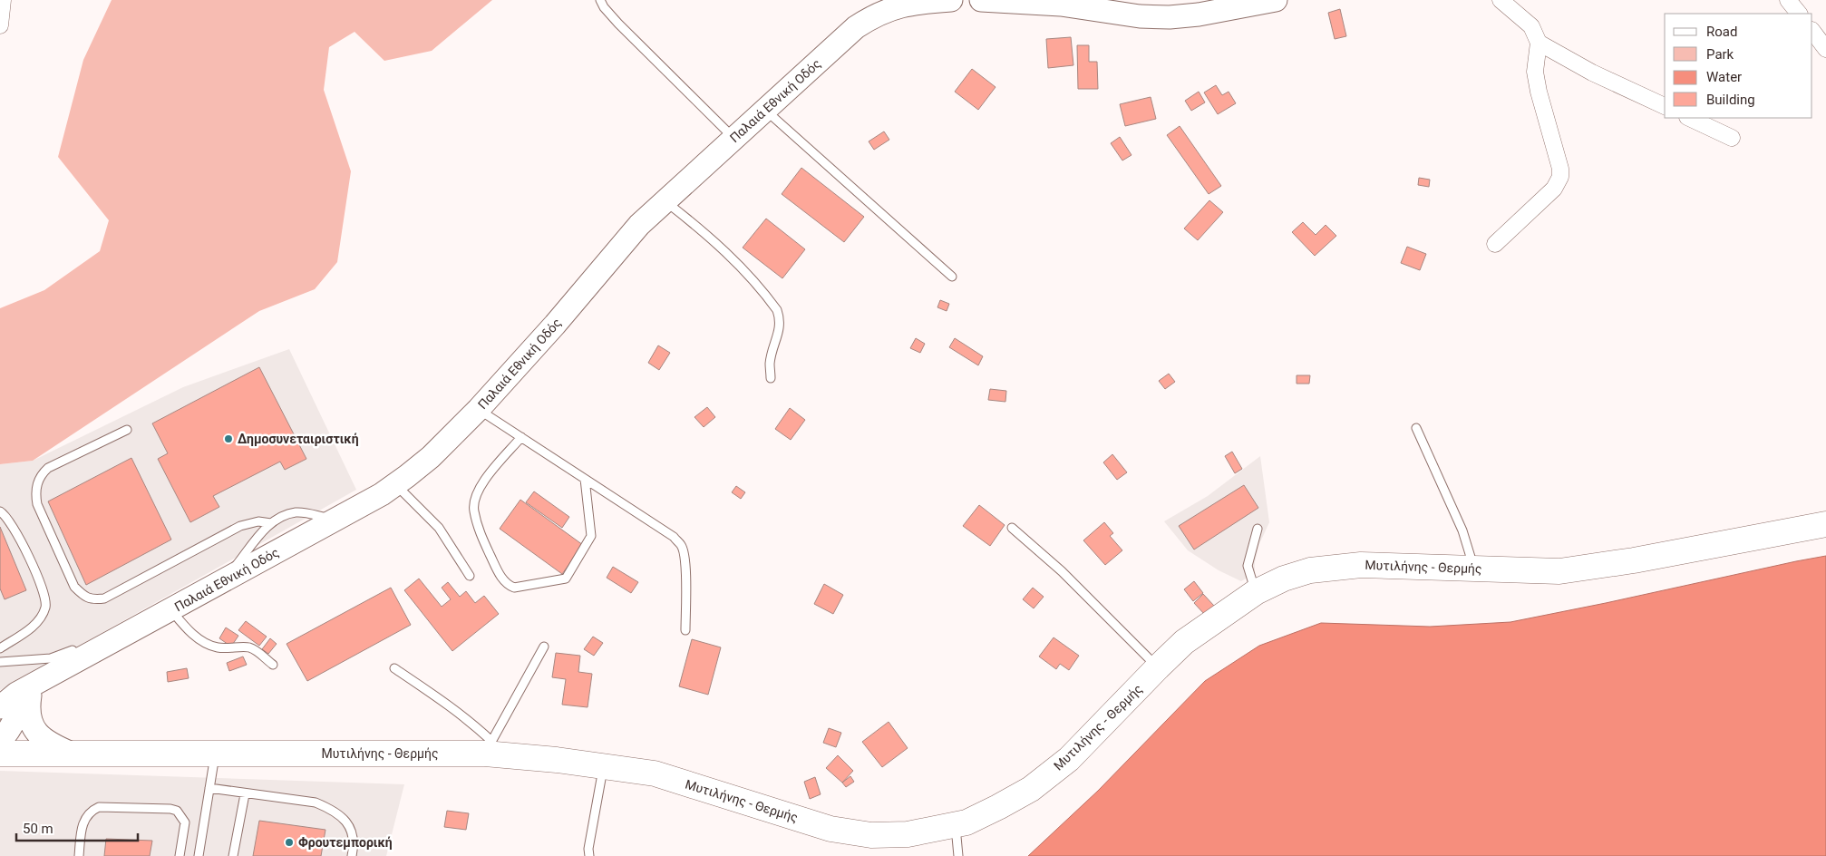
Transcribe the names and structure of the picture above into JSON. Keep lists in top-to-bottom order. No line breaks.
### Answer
{"streets":{"main road":["Παλαιά Εθνική Οδός","Μυτιλήνης - Θερμής"]},"places":["Δημοσυνεταιριστική","Φρουτεμπορική"],"legend":["Road","Park","Water","Building"],"scale_bar":"50 m"}
